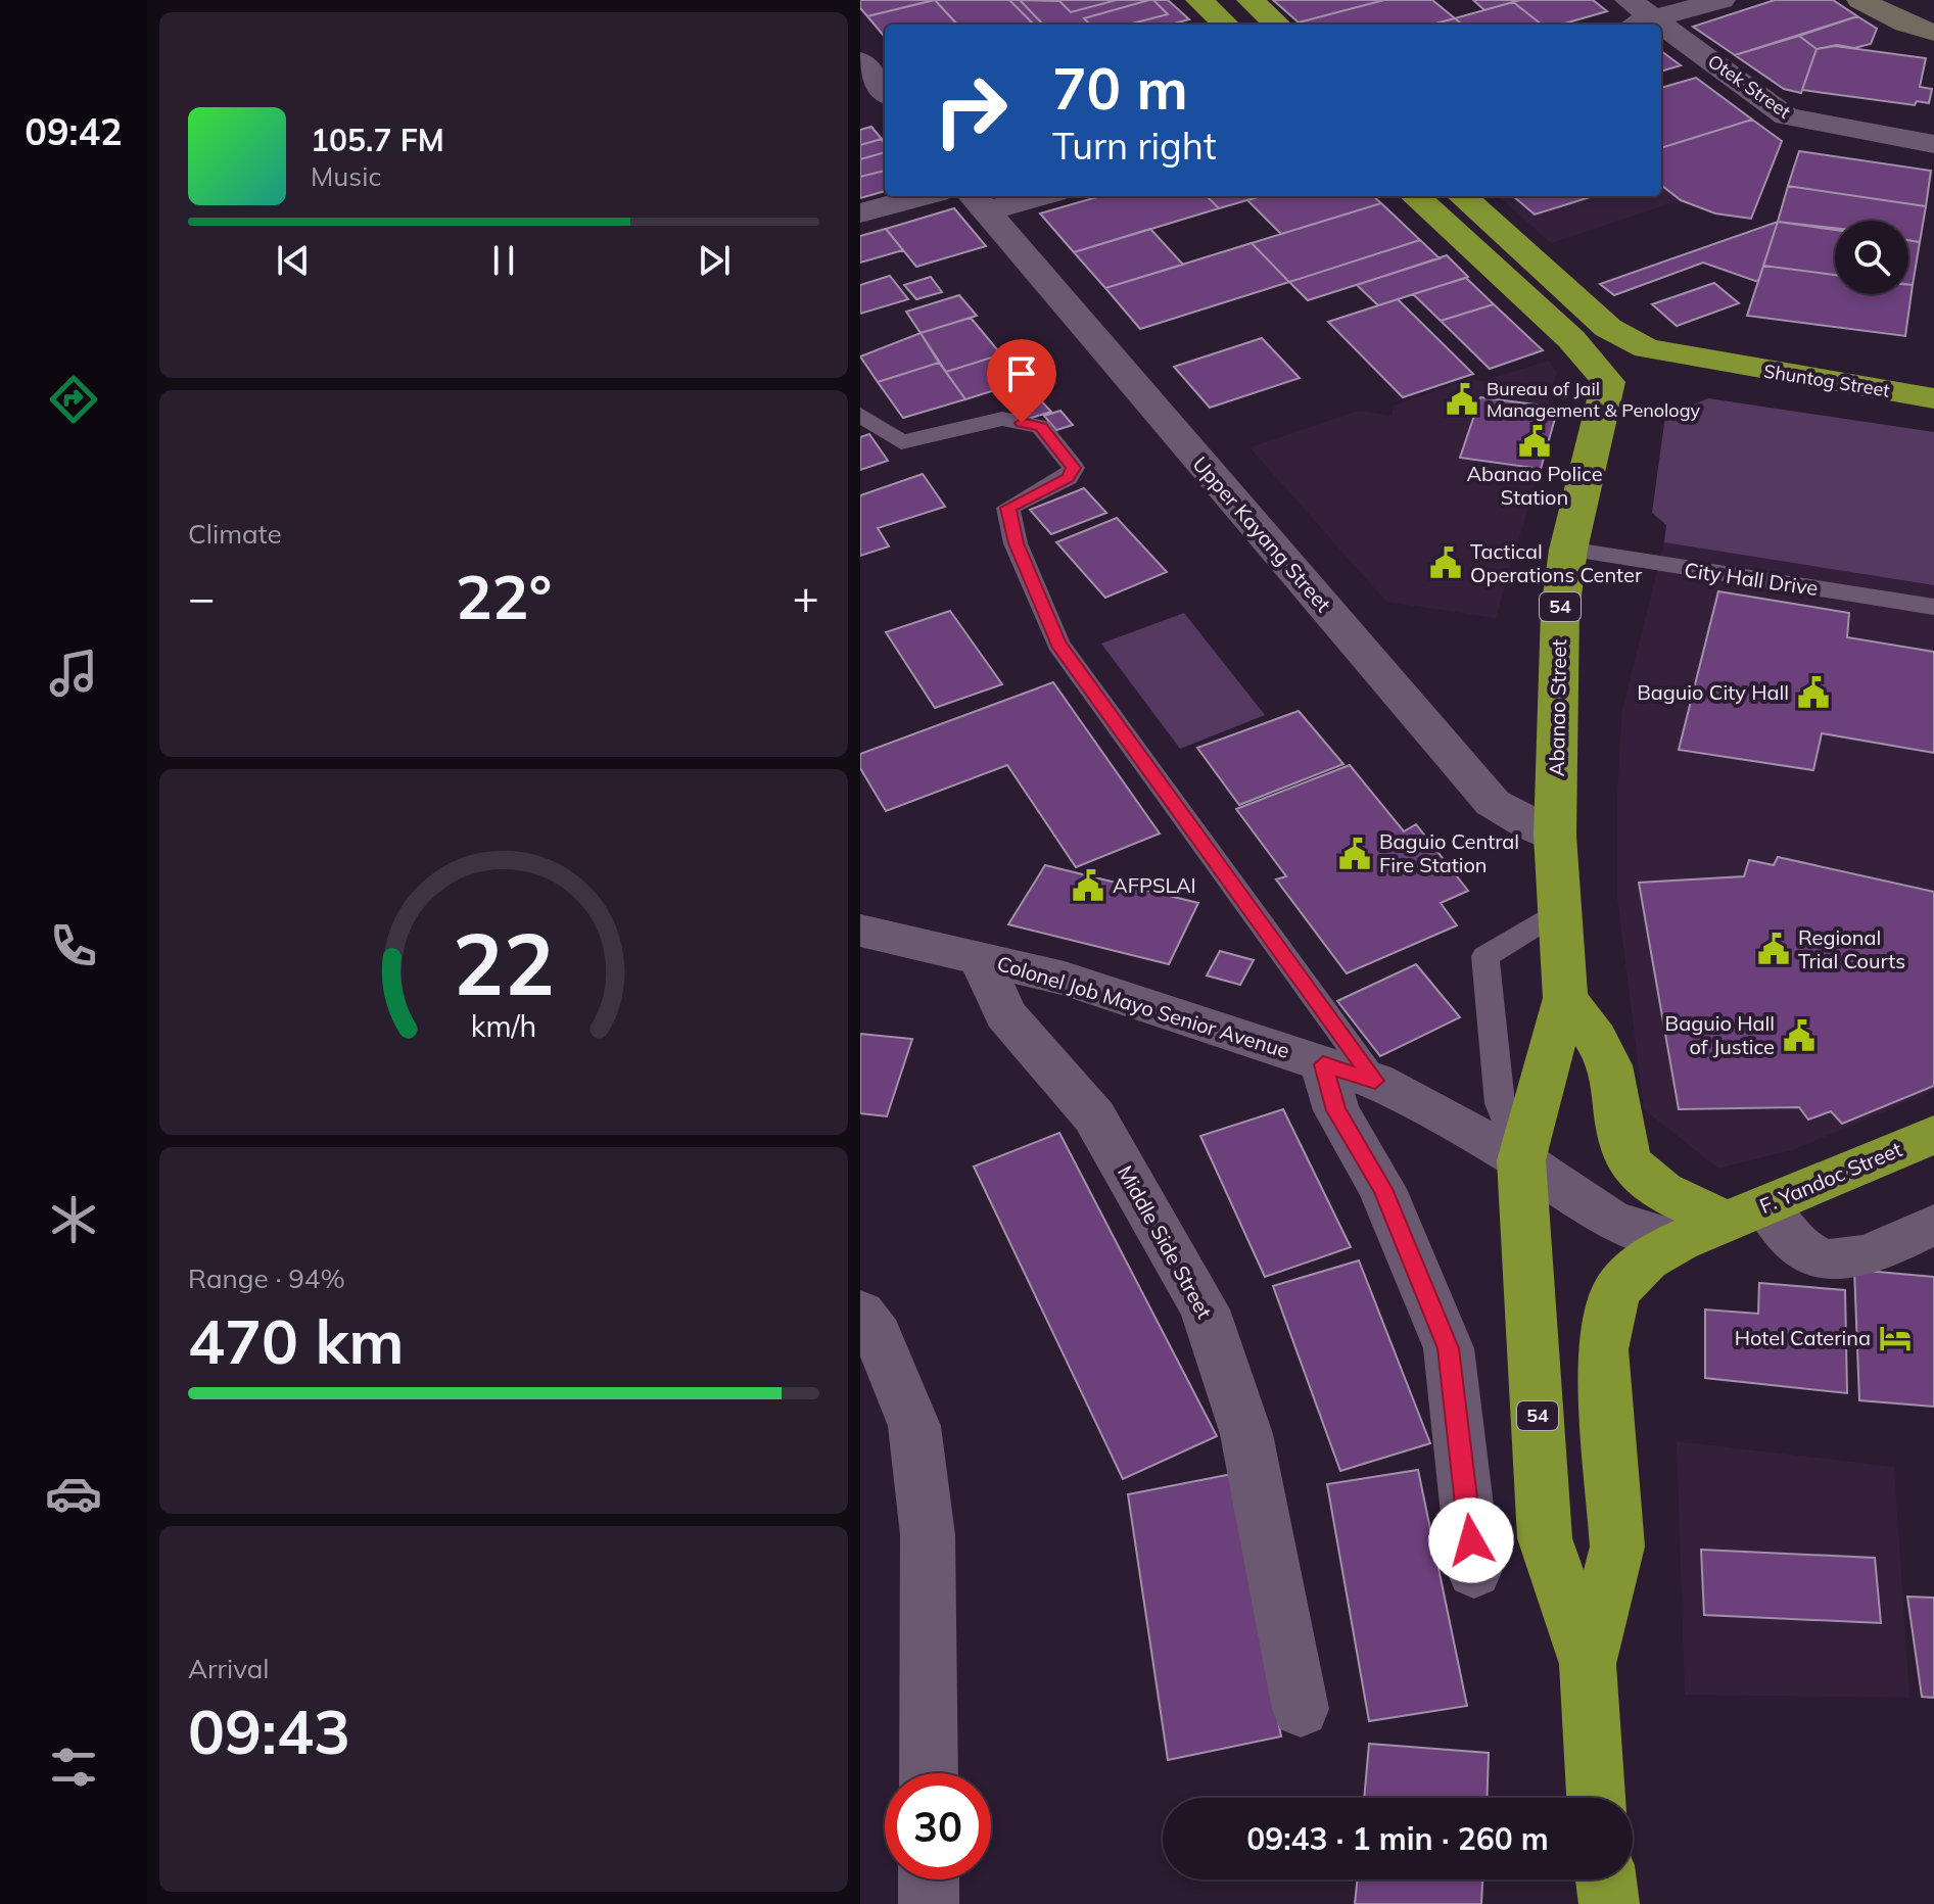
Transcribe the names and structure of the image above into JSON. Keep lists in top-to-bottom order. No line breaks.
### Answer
{"streets":{"highway":["Shuntog Street","54","Abanao Street","F. Yandoc Street"],"street":["Otek Street","Upper Kayang Street","Colonel Job Mayo Senior Avenue","Middle Side Street"],"lane":["City Hall Drive"]},"crossings":[["Shuntog Street","Abanao Street"],["Upper Kayang Street","Abanao Street"],["City Hall Drive","Abanao Street"],["54","Abanao Street"],["54","Colonel Job Mayo Senior Avenue"],["54","F. Yandoc Street"],["Abanao Street","Colonel Job Mayo Senior Avenue"],["Colonel Job Mayo Senior Avenue","F. Yandoc Street"],["Colonel Job Mayo Senior Avenue","Middle Side Street"]],"places":{"public building":["Bureau of Jail Management & Penology","Abanao Police Station","Tactical Operations Center","Baguio City Hall","Baguio Central Fire Station","AFPSLAI","Regional Trial Courts","Baguio Hall of Justice"],"hotel":["Hotel Caterina"]},"page":{"tabs":"09:42","turn":["70 m","Turn right"],"song":["105.7 FM","Music"],"tile":["Climate",["Range · 94%","470 km"],["Arrival","09:43"]],"heat":["−","22°","+"],"limit":"30","trip":"09:43 · 1 min · 260 m","gauge":["22","km/h"]}}
